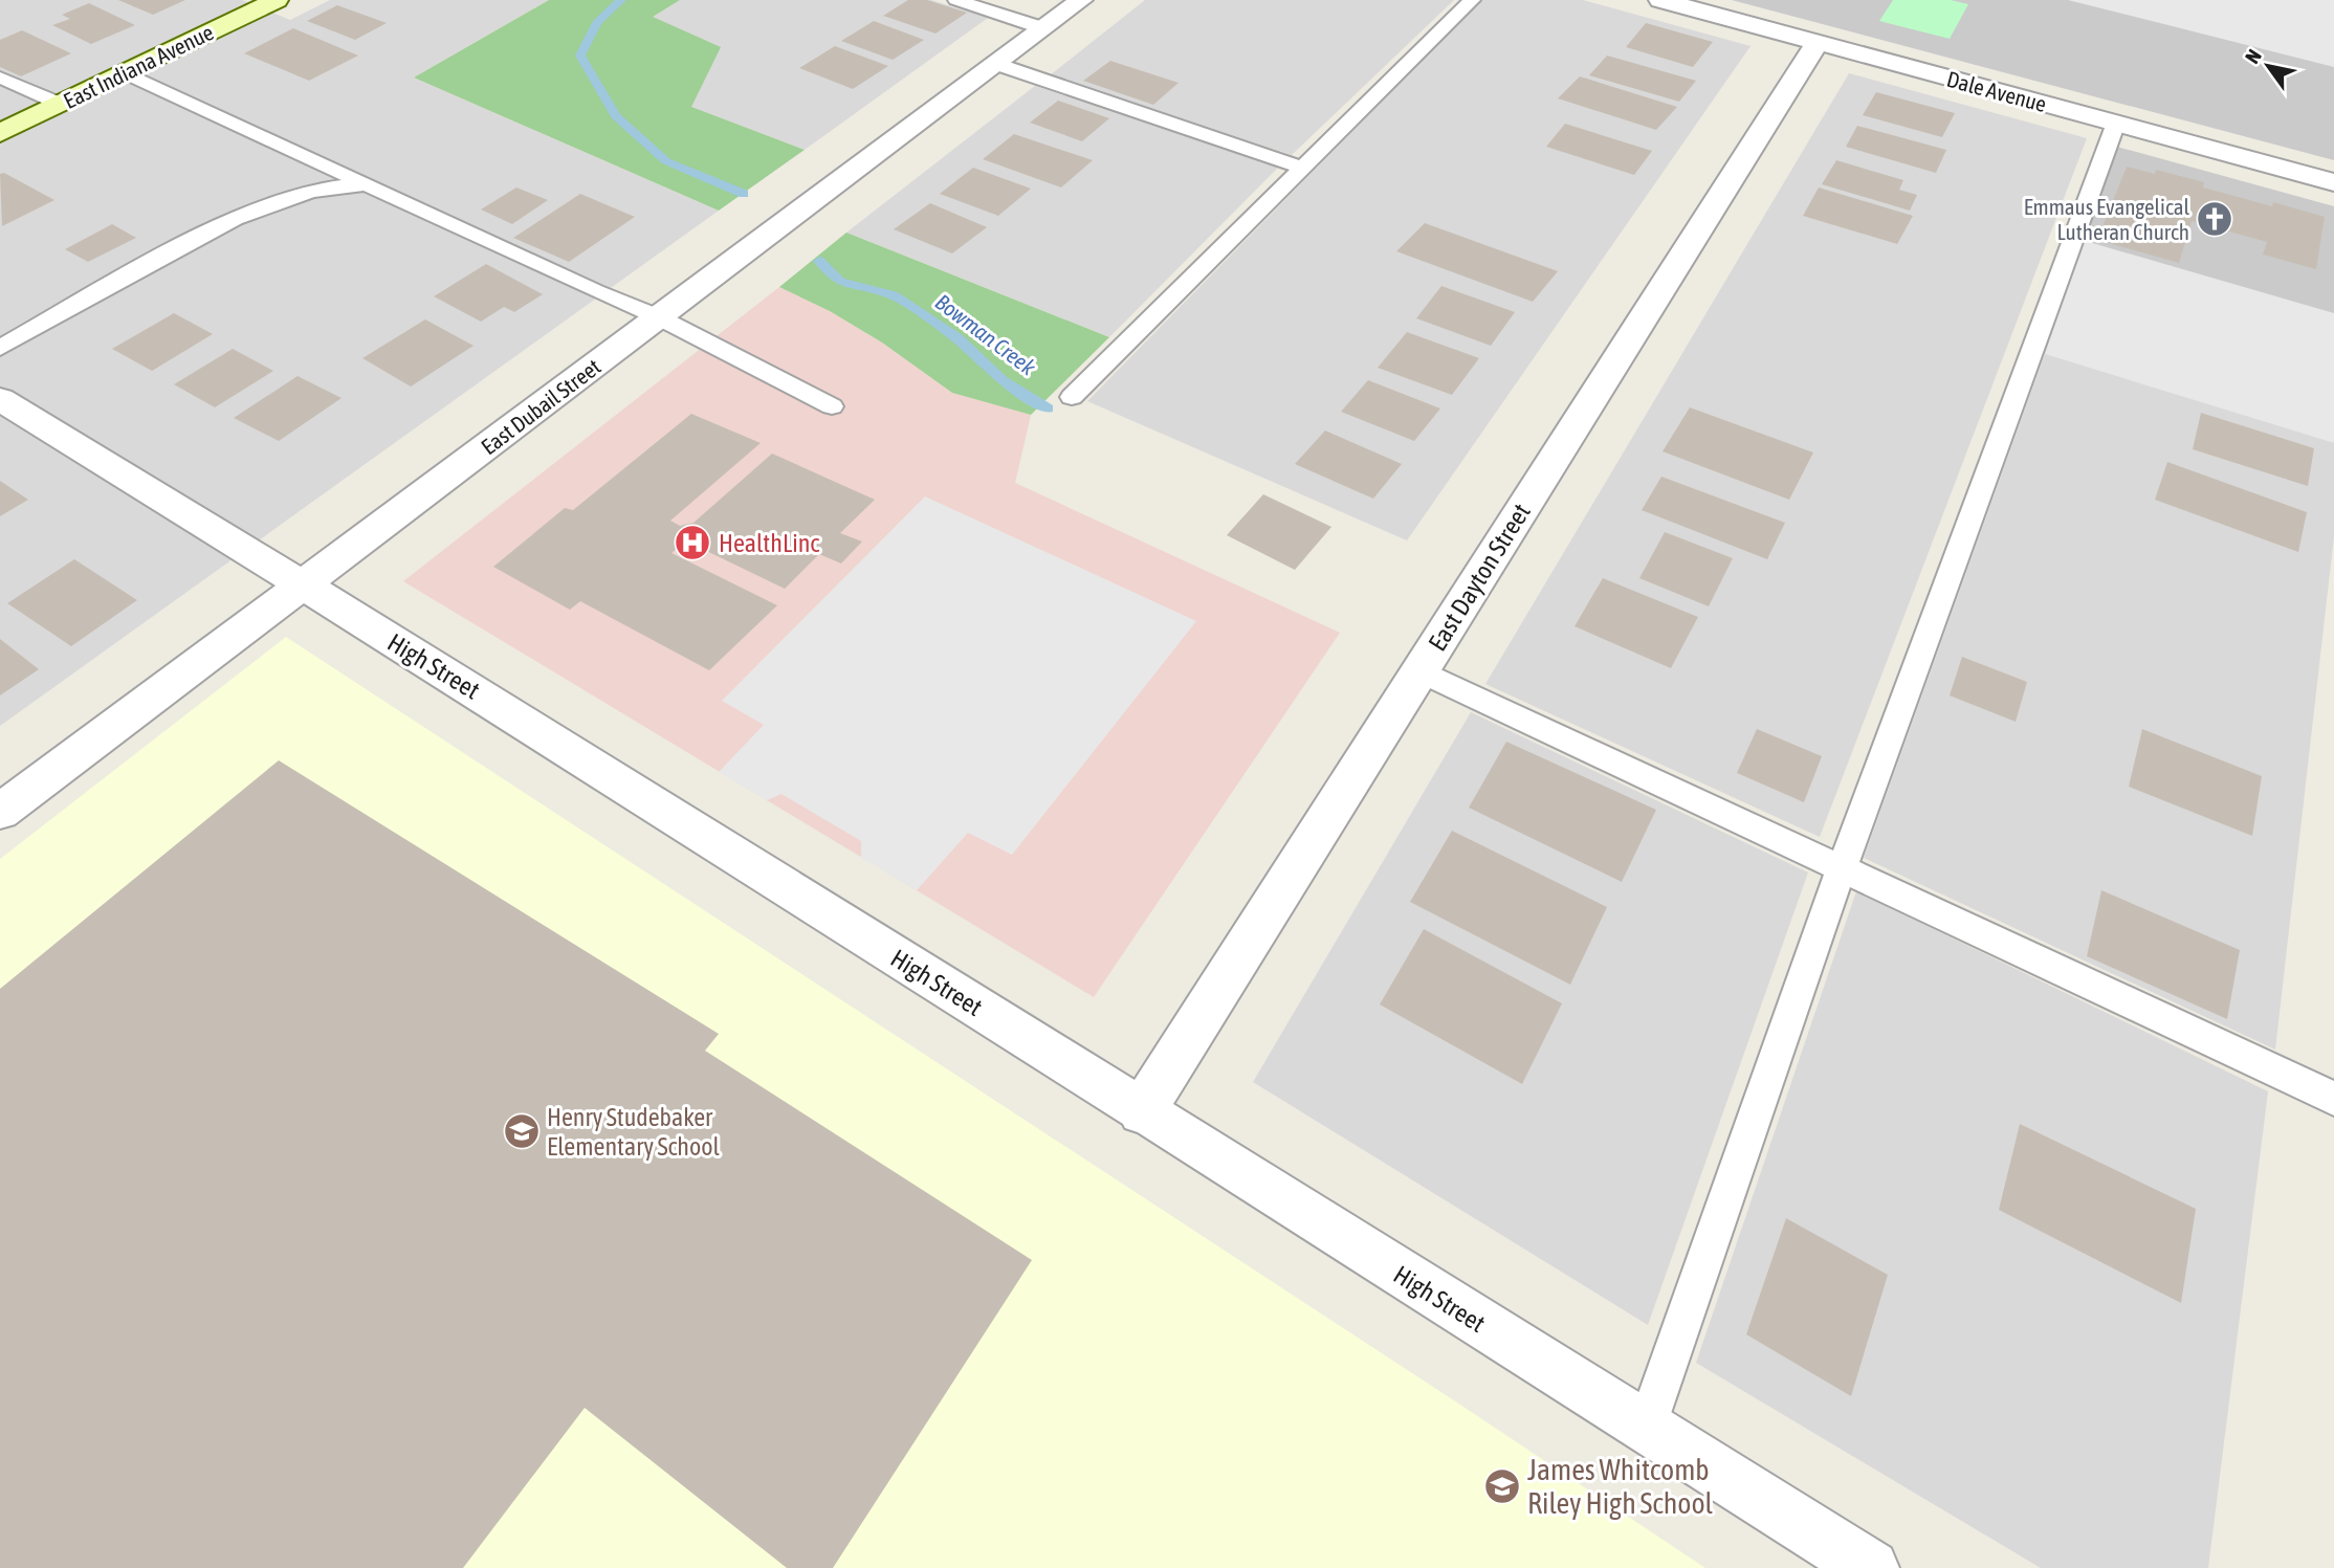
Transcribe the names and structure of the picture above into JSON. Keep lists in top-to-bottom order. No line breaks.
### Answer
{"streets":{"street":["East Indiana Avenue","Dale Avenue","East Dubail Street","East Dayton Street","High Street"]},"crossings":[["Dale Avenue","East Dayton Street"],["East Dubail Street","High Street"],["East Dayton Street","High Street"]],"water":["Bowman Creek"],"places":{"church":["Emmaus Evangelical Lutheran Church"],"hospital":["HealthLinc"],"school or university":["Henry Studebaker Elementary School","James Whitcomb Riley High School"]},"north":"top left"}
